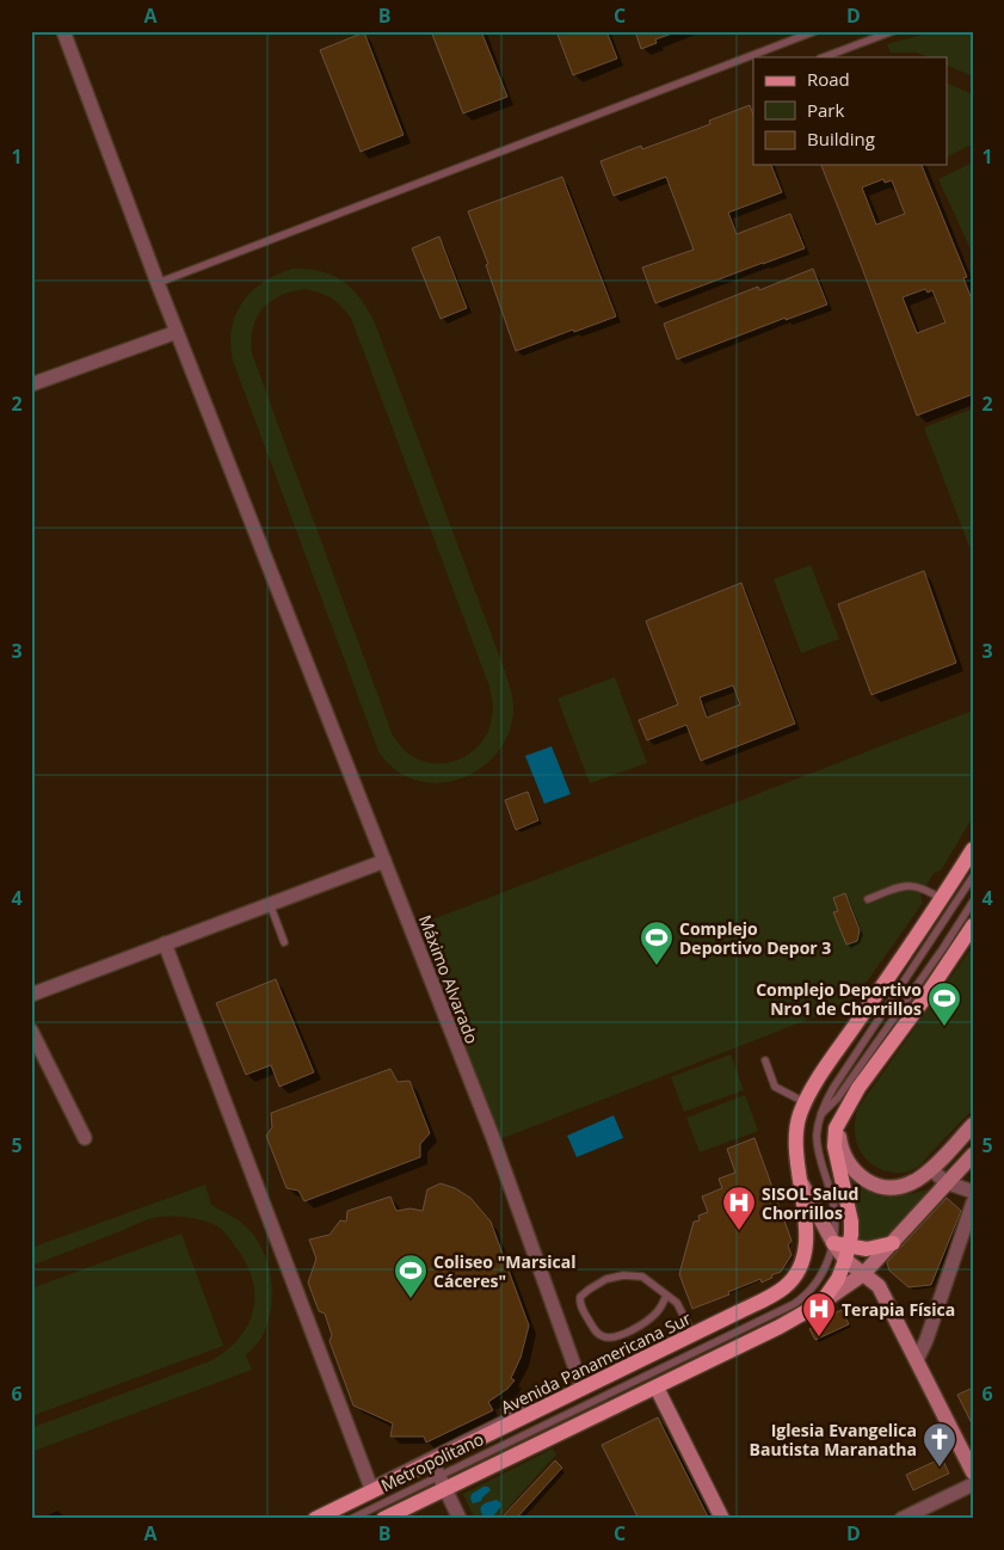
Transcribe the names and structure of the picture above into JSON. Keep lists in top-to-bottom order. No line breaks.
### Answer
{"streets":{"main road":["Avenida Panamericana Sur"],"street":["Máximo Alvarado"],"lane":["Metropolitano"]},"crossings":[["Máximo Alvarado","Avenida Panamericana Sur"],["Avenida Panamericana Sur","Metropolitano"]],"places":{"sports":["Complejo Deportivo Depor 3","Complejo Deportivo Nro1 de Chorrillos","Coliseo \"Marsical Cáceres\""],"hospital":["SISOL Salud Chorrillos","Terapia Física"],"church":["Iglesia Evangelica Bautista Maranatha"]},"legend":["Road","Park","Building"],"grid":{"columns":["A","B","C","D"],"rows":["1","2","3","4","5","6"]}}
